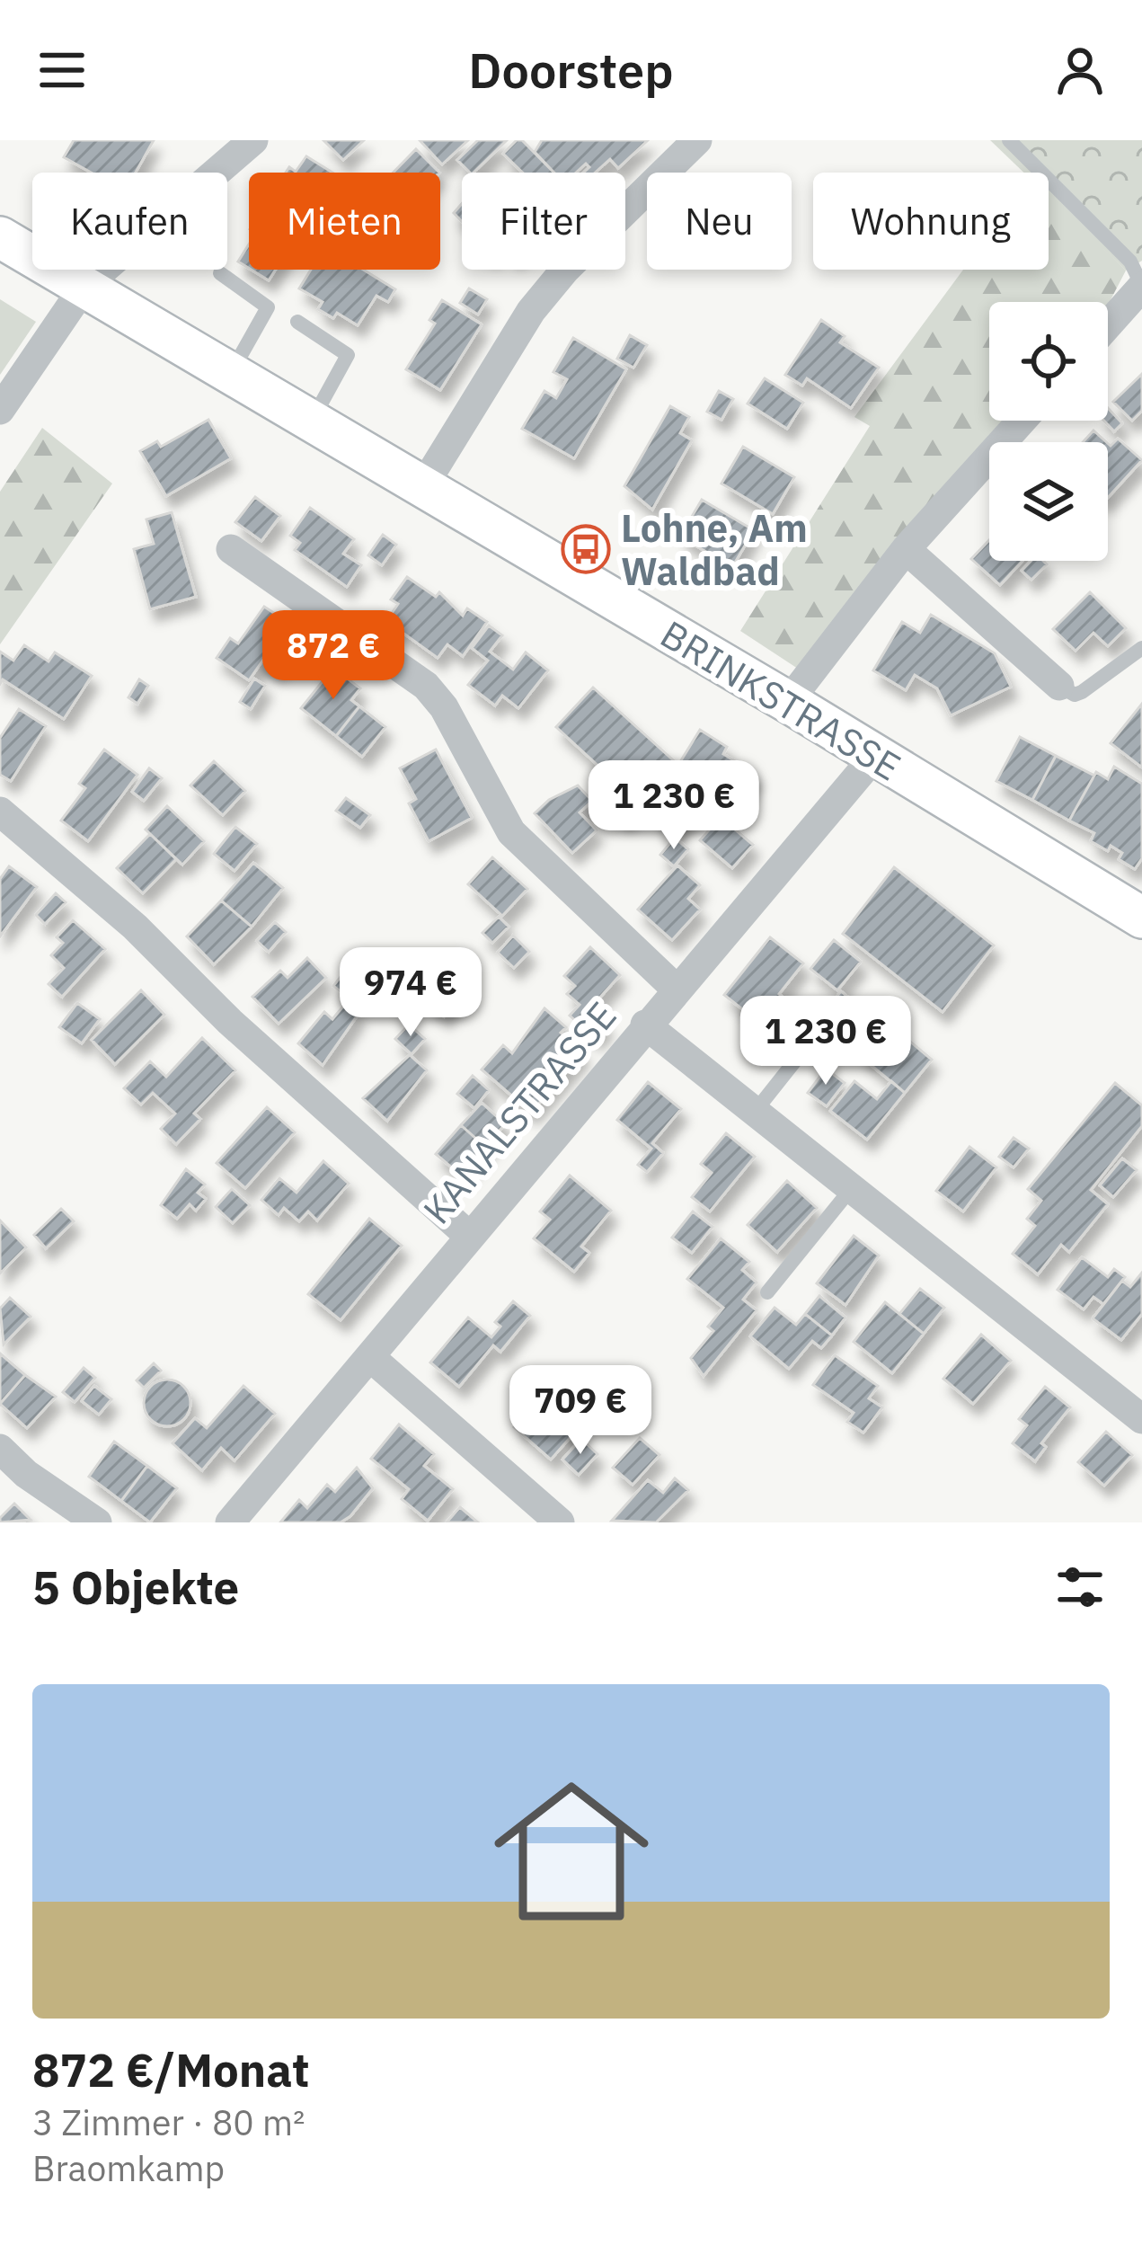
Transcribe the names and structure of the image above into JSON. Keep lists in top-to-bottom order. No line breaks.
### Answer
{"streets":{"street":["BRINKSTRASSE","KANALSTRASSE"]},"crossings":[["BRINKSTRASSE","KANALSTRASSE"]],"places":{"bus stop":["Lohne, Am Waldbad"]},"page":{"header":"Doorstep","chip":["Kaufen","Mieten","Filter","Neu","Wohnung"],"price":["872 €","1 230 €","974 €","1 230 €","709 €"],"heading":"5 Objekte","list":[{"name":"872 €/Monat","note":"3 Zimmer · 80 m² · Braomkamp"}]}}
